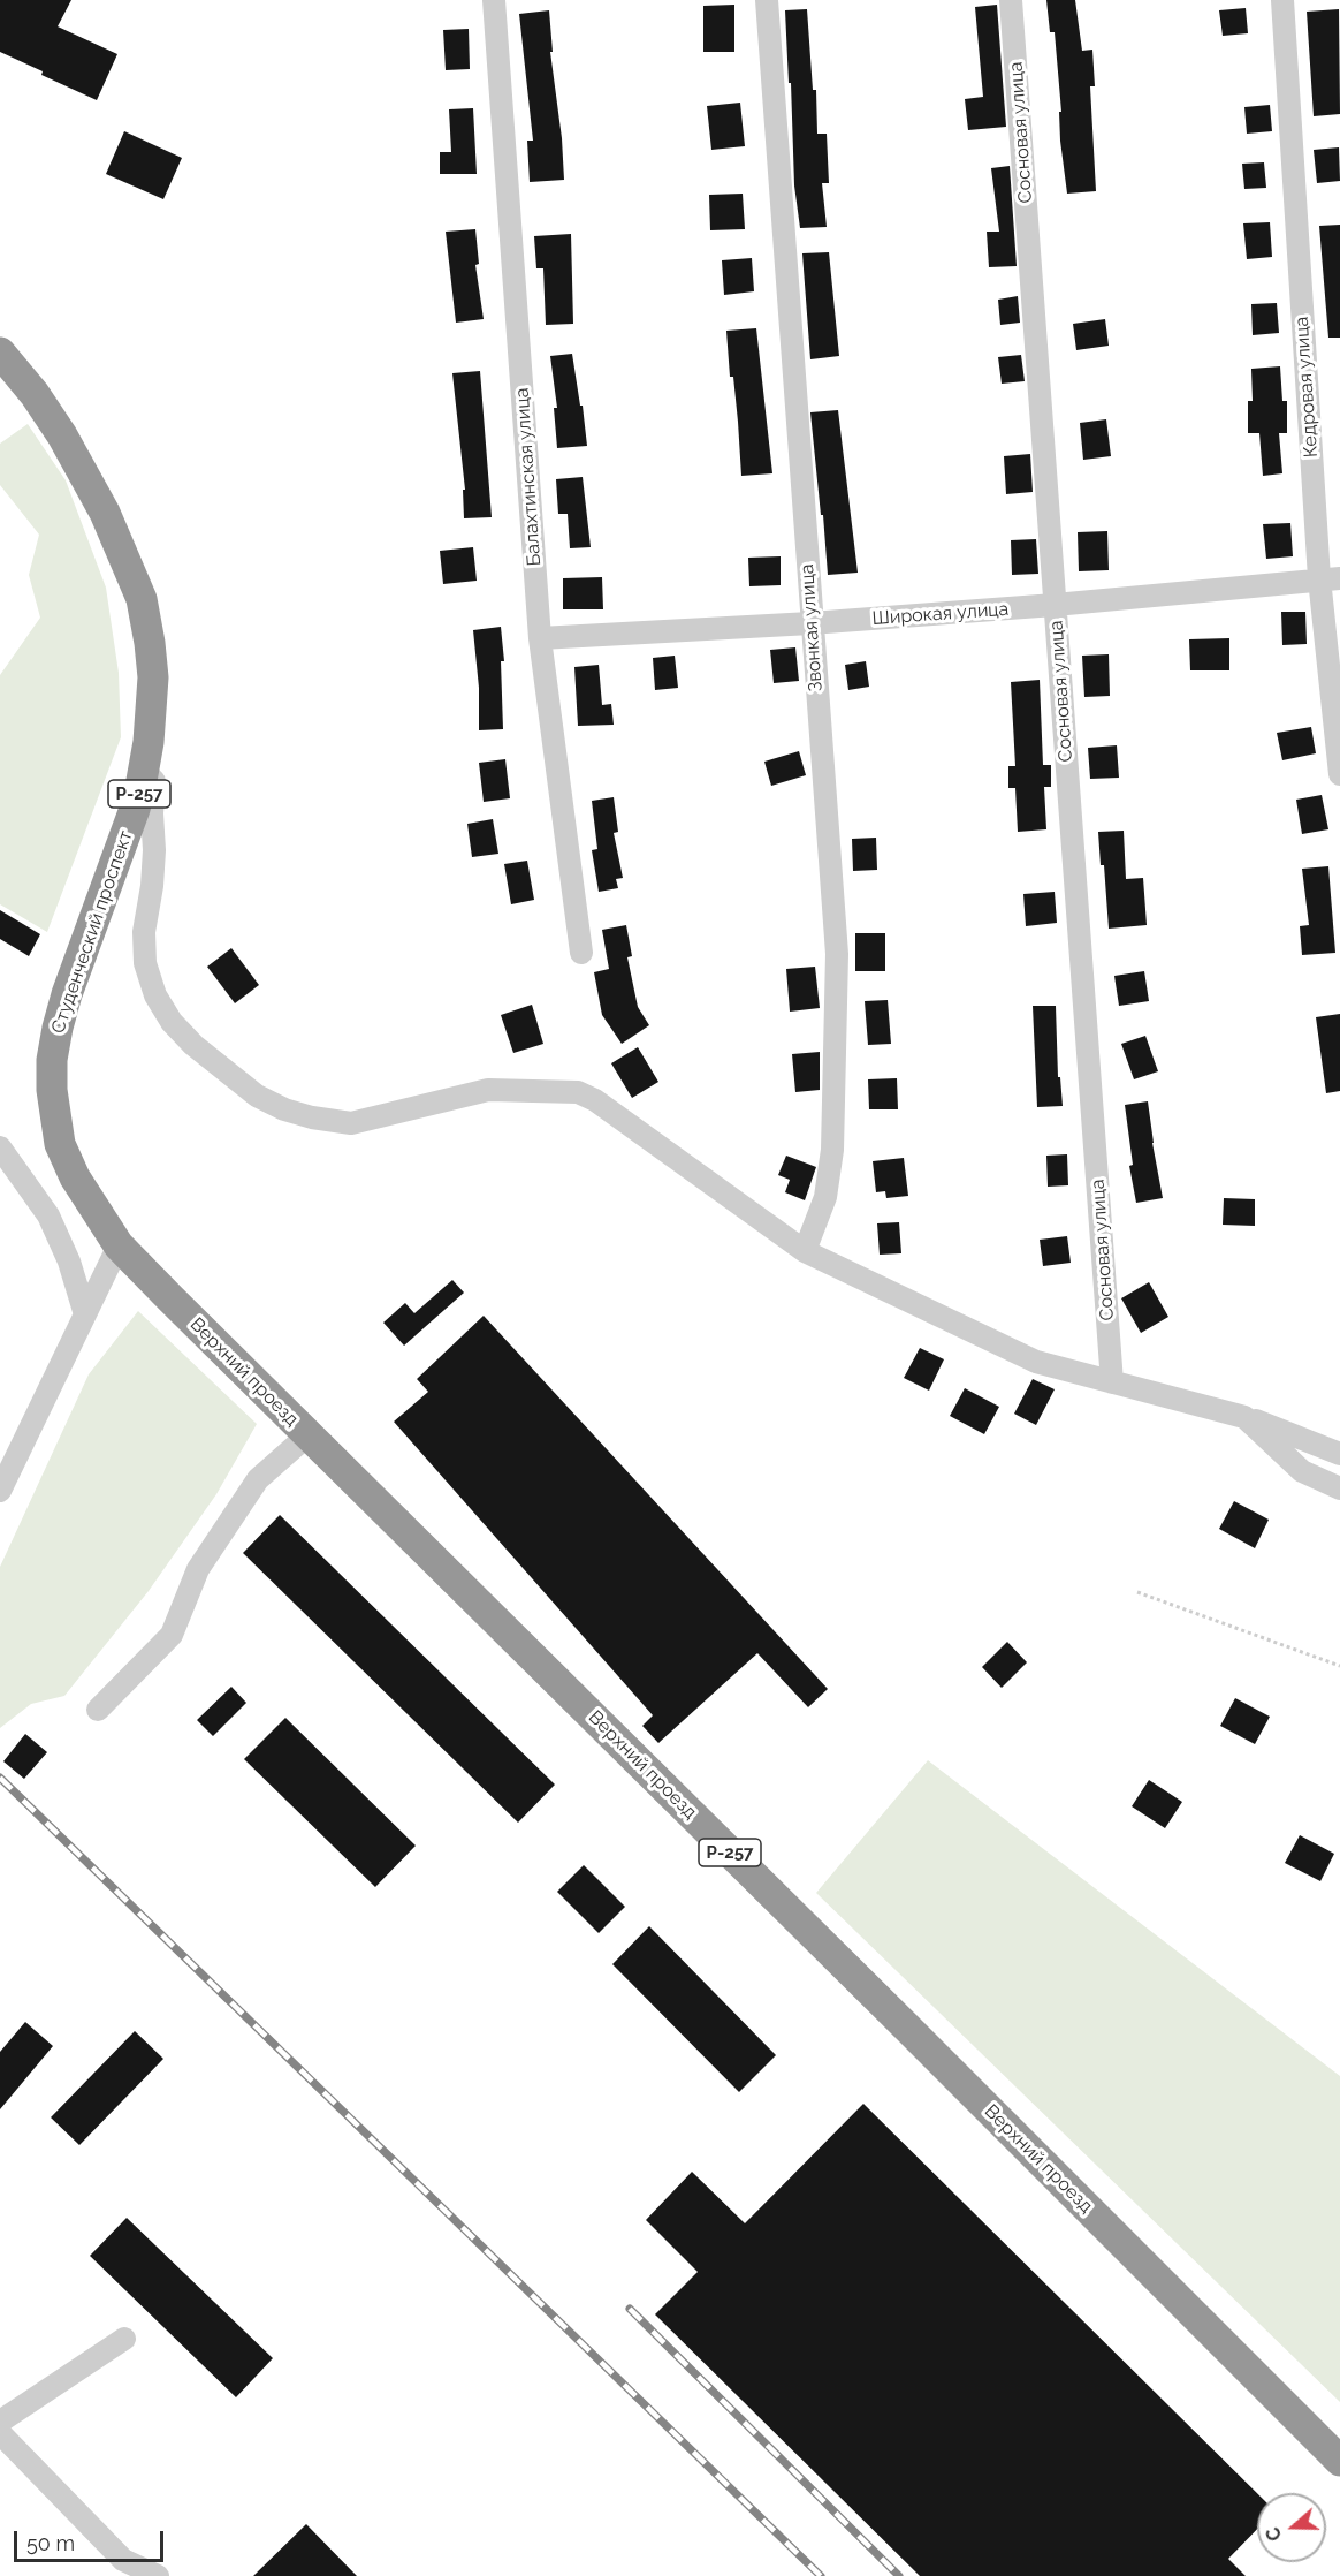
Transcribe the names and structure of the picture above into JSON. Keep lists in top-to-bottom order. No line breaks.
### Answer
{"streets":{"highway":["Р-257","Студенческий проспект","Верхний проезд"],"street":["Сосновая улица","Кедровая улица","Балахтинская улица","Широкая улица","Звонкая улица"]},"crossings":[["Сосновая улица","Широкая улица"],["Кедровая улица","Широкая улица"],["Балахтинская улица","Широкая улица"],["Широкая улица","Звонкая улица"],["Студенческий проспект","Верхний проезд"]],"scale_bar":"50 m","north":"left"}
